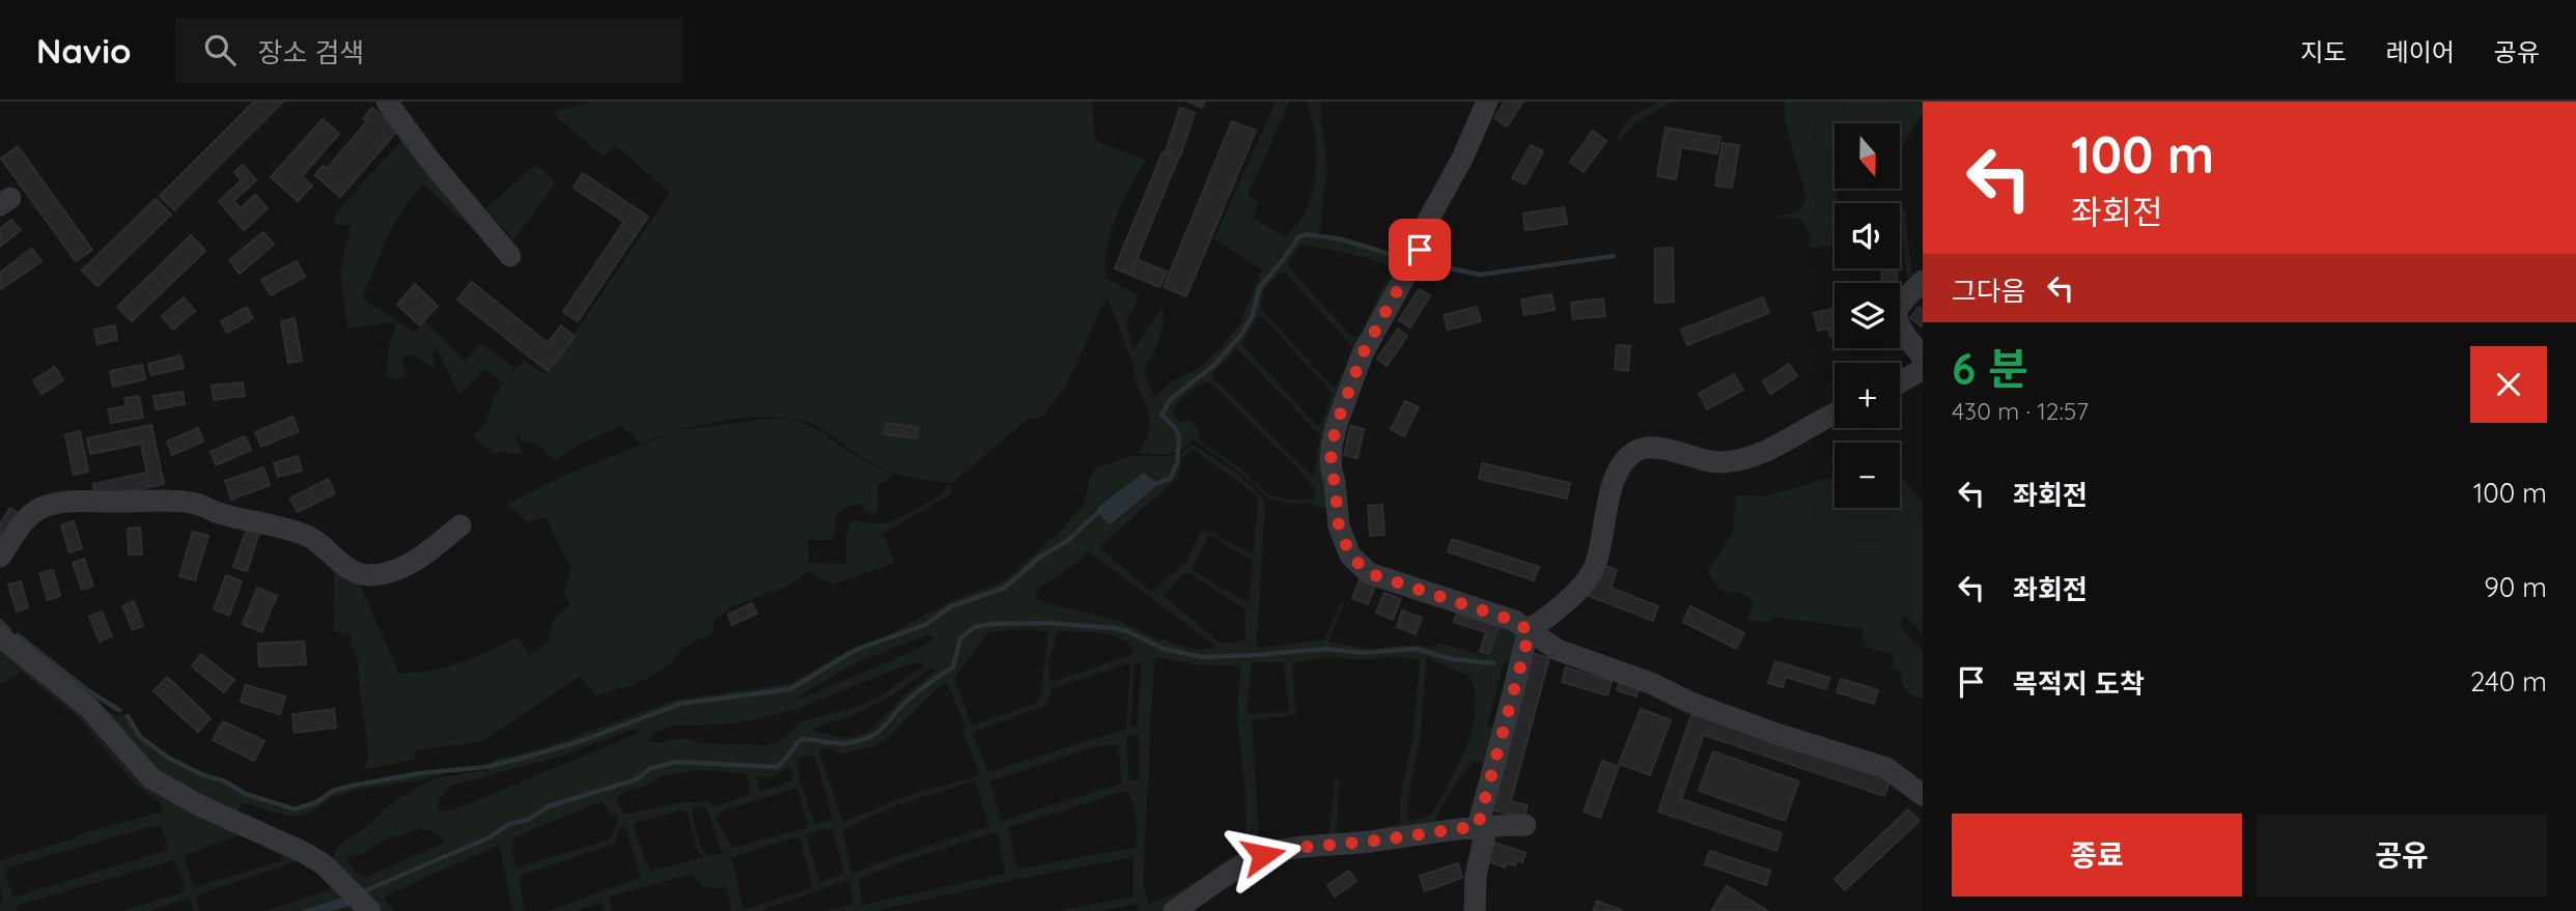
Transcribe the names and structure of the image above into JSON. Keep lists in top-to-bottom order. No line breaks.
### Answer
{"north":"bottom","page":{"header":"Navio","search":"장소 검색","nav":["지도","레이어","공유"],"turn":["100 m","좌회전"],"map_buttons":["+","−"],"then":"그다음","heading":["6 분","430 m · 12:57"],"list":[{"name":"좌회전","value":"100 m"},{"name":"좌회전","value":"90 m"},{"name":"목적지 도착","value":"240 m"}],"buttons":["종료","공유"]}}
